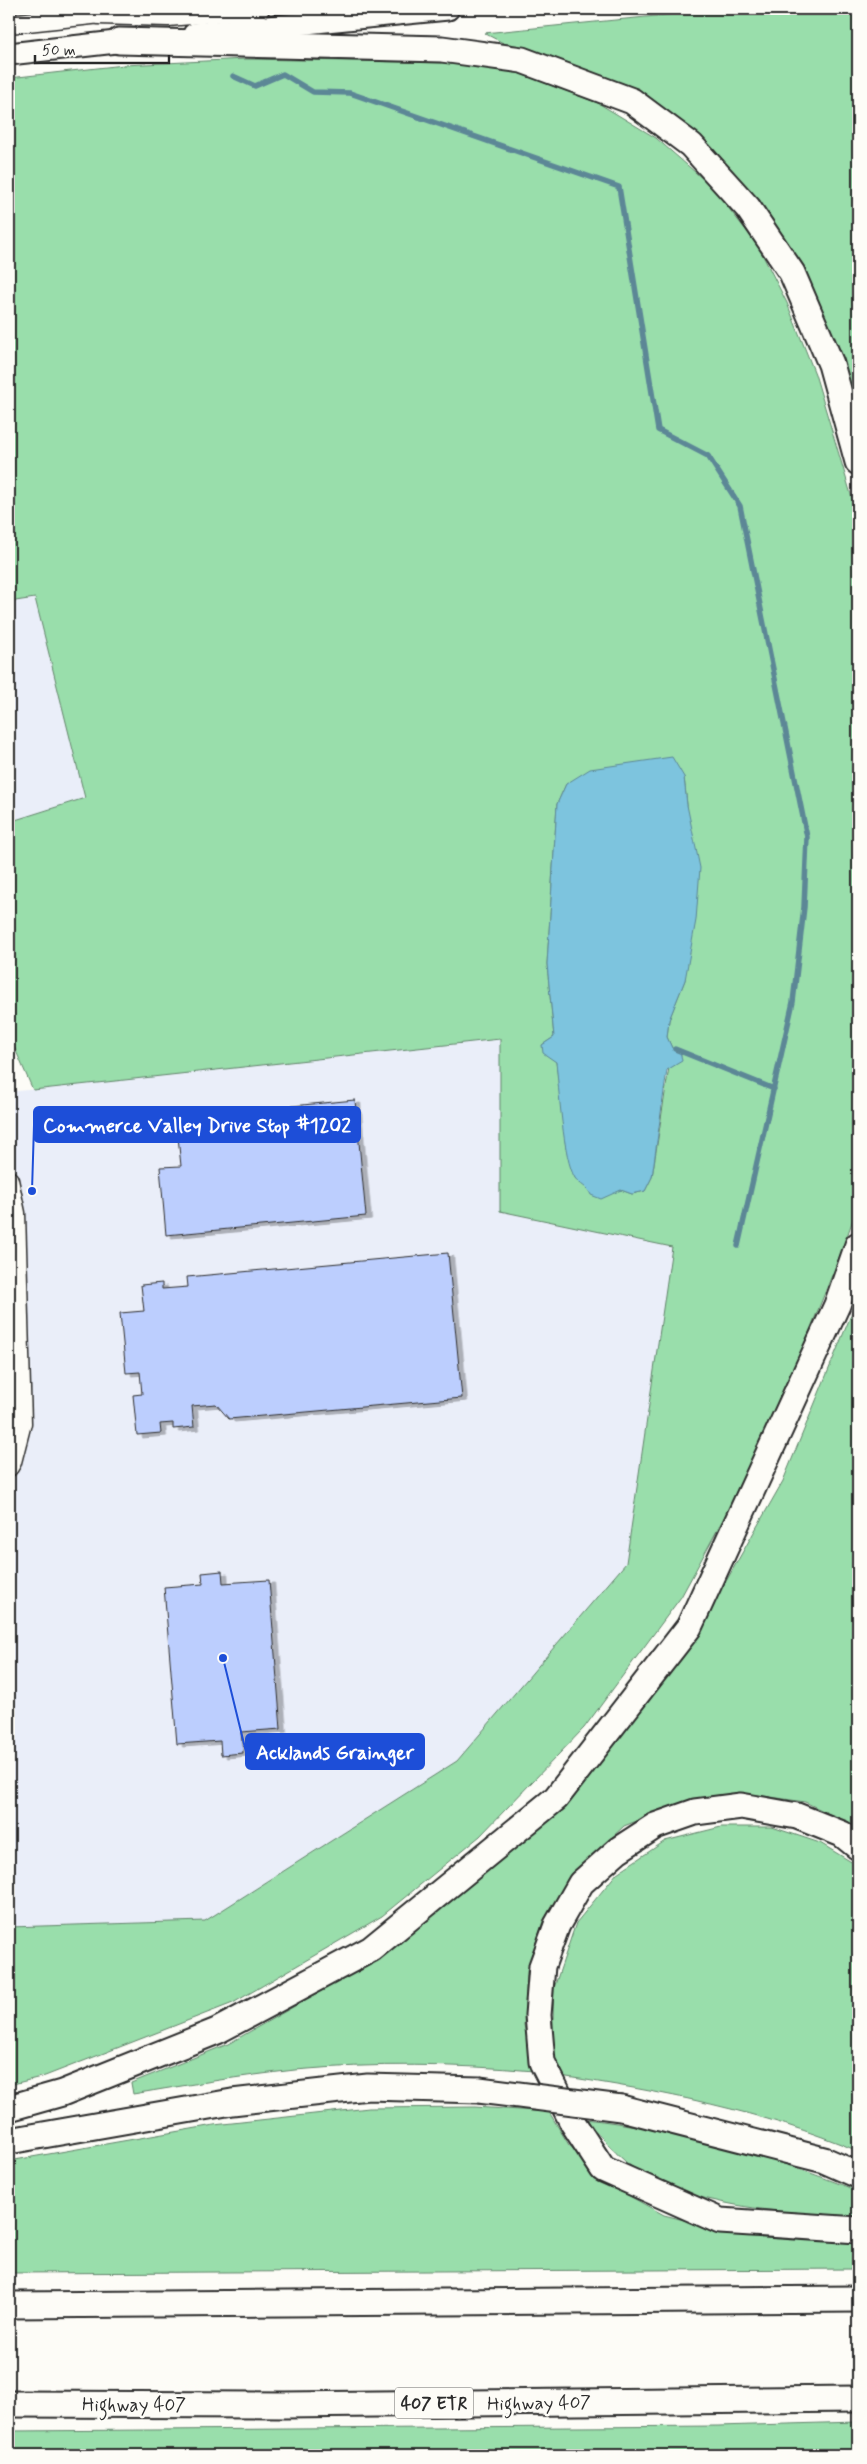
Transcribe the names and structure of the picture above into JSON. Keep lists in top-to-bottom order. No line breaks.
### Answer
{"streets":{"highway":["Highway 407","407 ETR"]},"places":["Commerce Valley Drive Stop #1202","Acklands Grainger"],"scale_bar":"50 m"}
